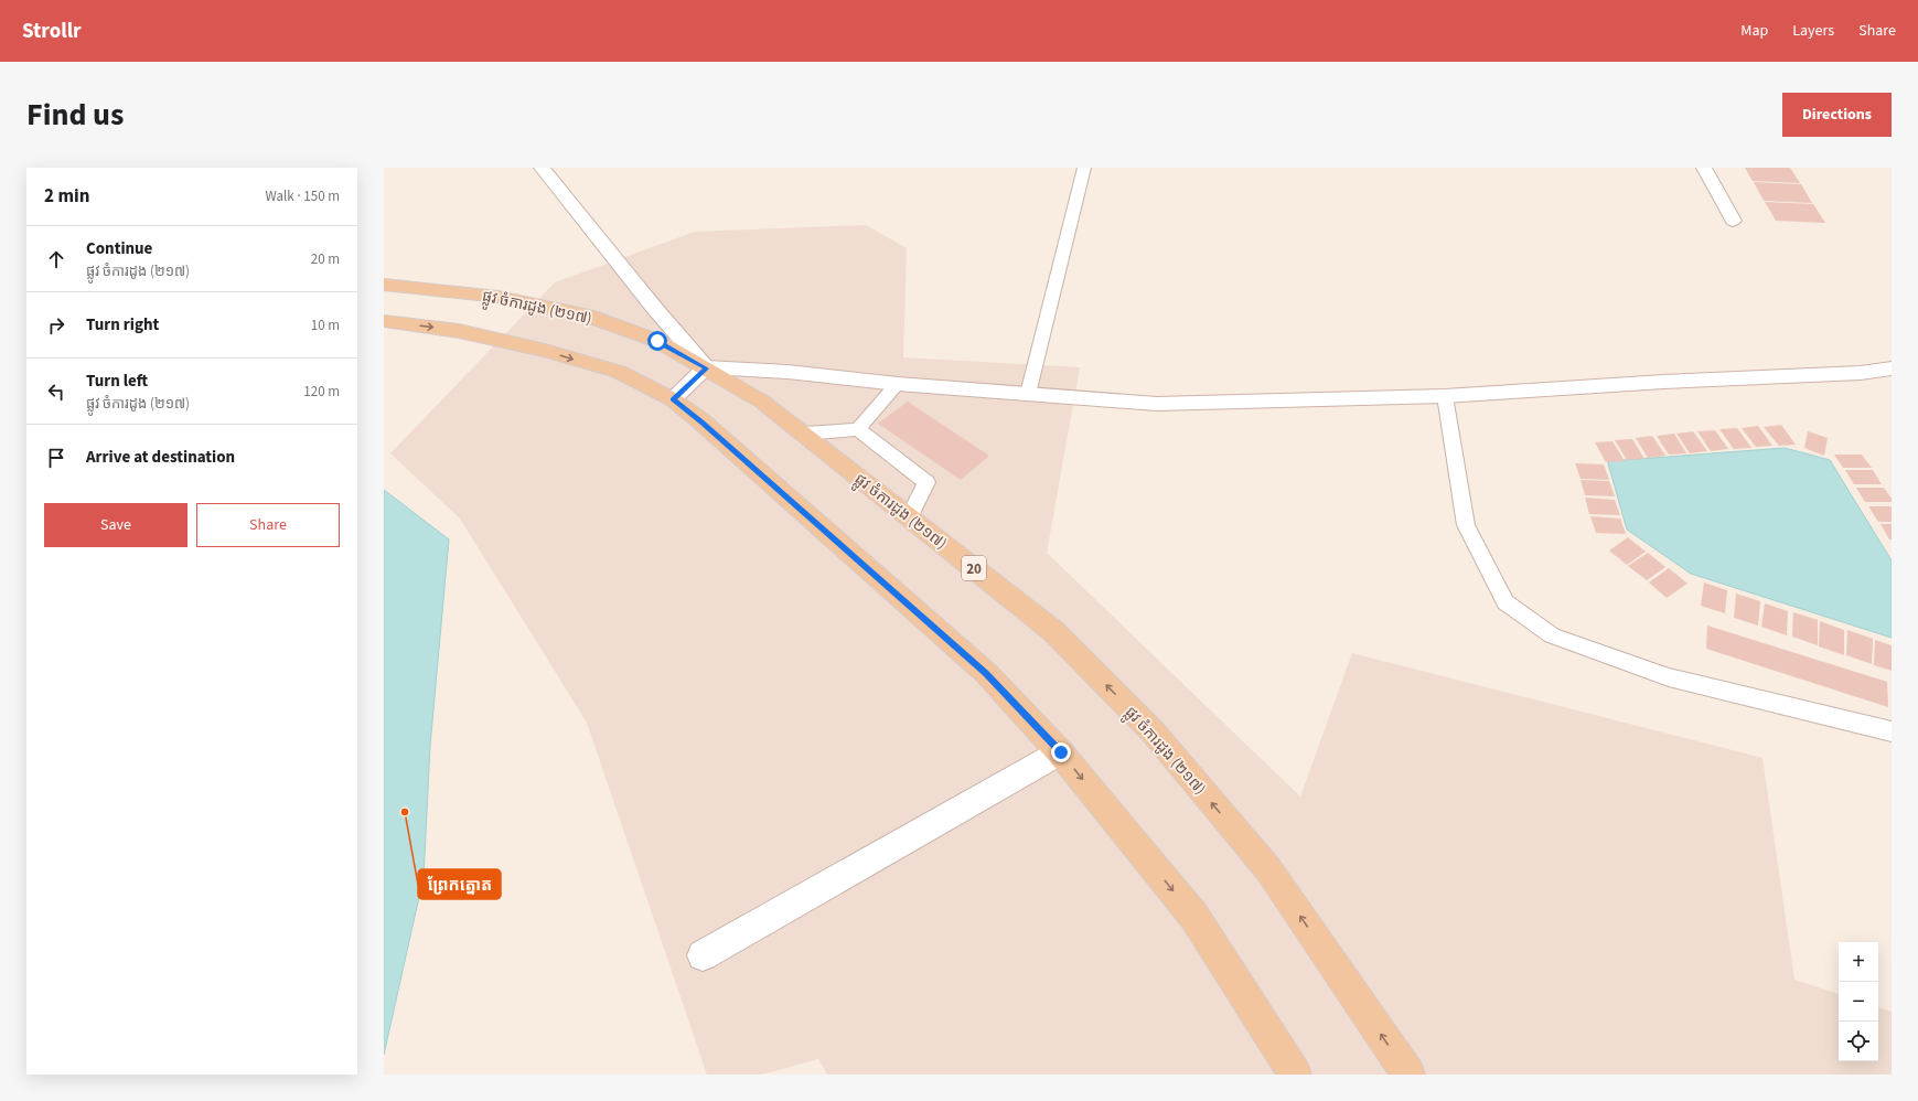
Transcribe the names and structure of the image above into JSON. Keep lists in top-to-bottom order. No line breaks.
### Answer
{"streets":{"main road":["ផ្លូវ ចំការដូង (២១៧)","20"]},"places":["ព្រែកត្នោត"],"page":{"header":"Strollr","nav":["Map","Layers","Share"],"title":"Find us","buttons":["Directions",["Save","Share"]],"heading":["2 min","Walk · 150 m"],"list":[["Continue","ផ្លូវ ចំការដូង (២១៧)","20 m"],["Turn right","10 m"],["Turn left","ផ្លូវ ចំការដូង (២១៧)","120 m"],"Arrive at destination"],"map_buttons":["+","−"]}}
